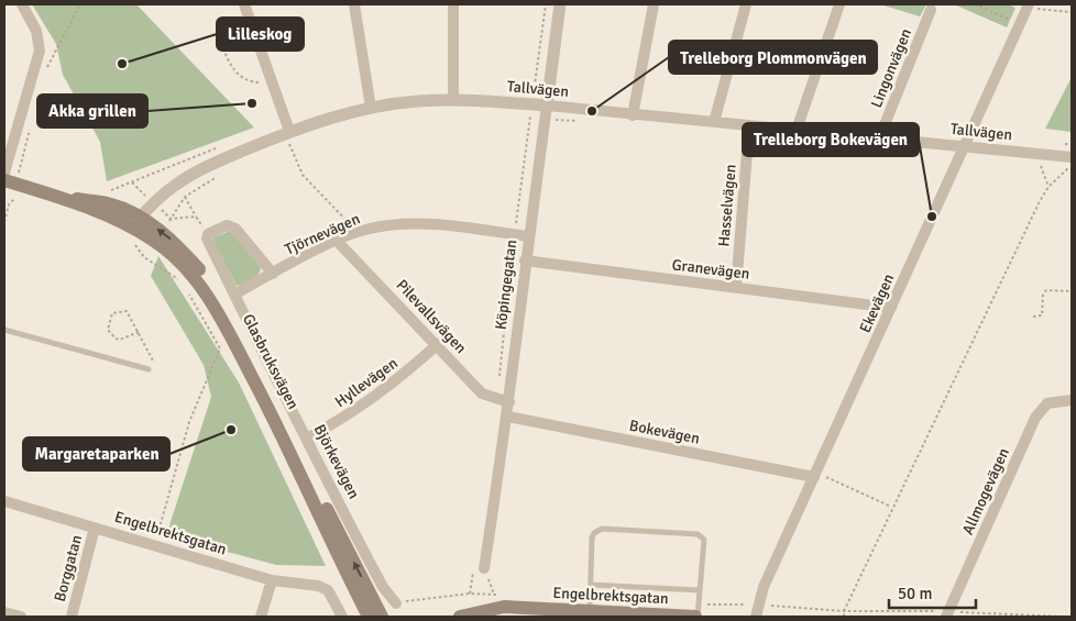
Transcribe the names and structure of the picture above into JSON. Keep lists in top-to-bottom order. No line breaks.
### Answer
{"streets":{"main road":["Glasbruksvägen","Engelbrektsgatan"],"street":["Lingonvägen","Tallvägen","Hasselvägen","Tjörnevägen","Granevägen","Köpingegatan","Ekevägen","Pilevallsvägen","Hyllevägen","Bokevägen","Björkevägen","Allmogevägen","Borggatan"]},"crossings":[["Lingonvägen","Tallvägen"],["Tallvägen","Hasselvägen"],["Tallvägen","Köpingegatan"],["Tallvägen","Ekevägen"],["Tallvägen","Glasbruksvägen"],["Hasselvägen","Granevägen"],["Tjörnevägen","Köpingegatan"],["Tjörnevägen","Pilevallsvägen"],["Tjörnevägen","Björkevägen"],["Granevägen","Köpingegatan"],["Granevägen","Ekevägen"],["Köpingegatan","Pilevallsvägen"],["Köpingegatan","Bokevägen"],["Ekevägen","Bokevägen"],["Pilevallsvägen","Hyllevägen"],["Hyllevägen","Björkevägen"],["Engelbrektsgatan","Borggatan"]],"places":["Lilleskog","Akka grillen","Trelleborg Plommonvägen","Trelleborg Bokevägen","Margaretaparken"],"scale_bar":"50 m"}
